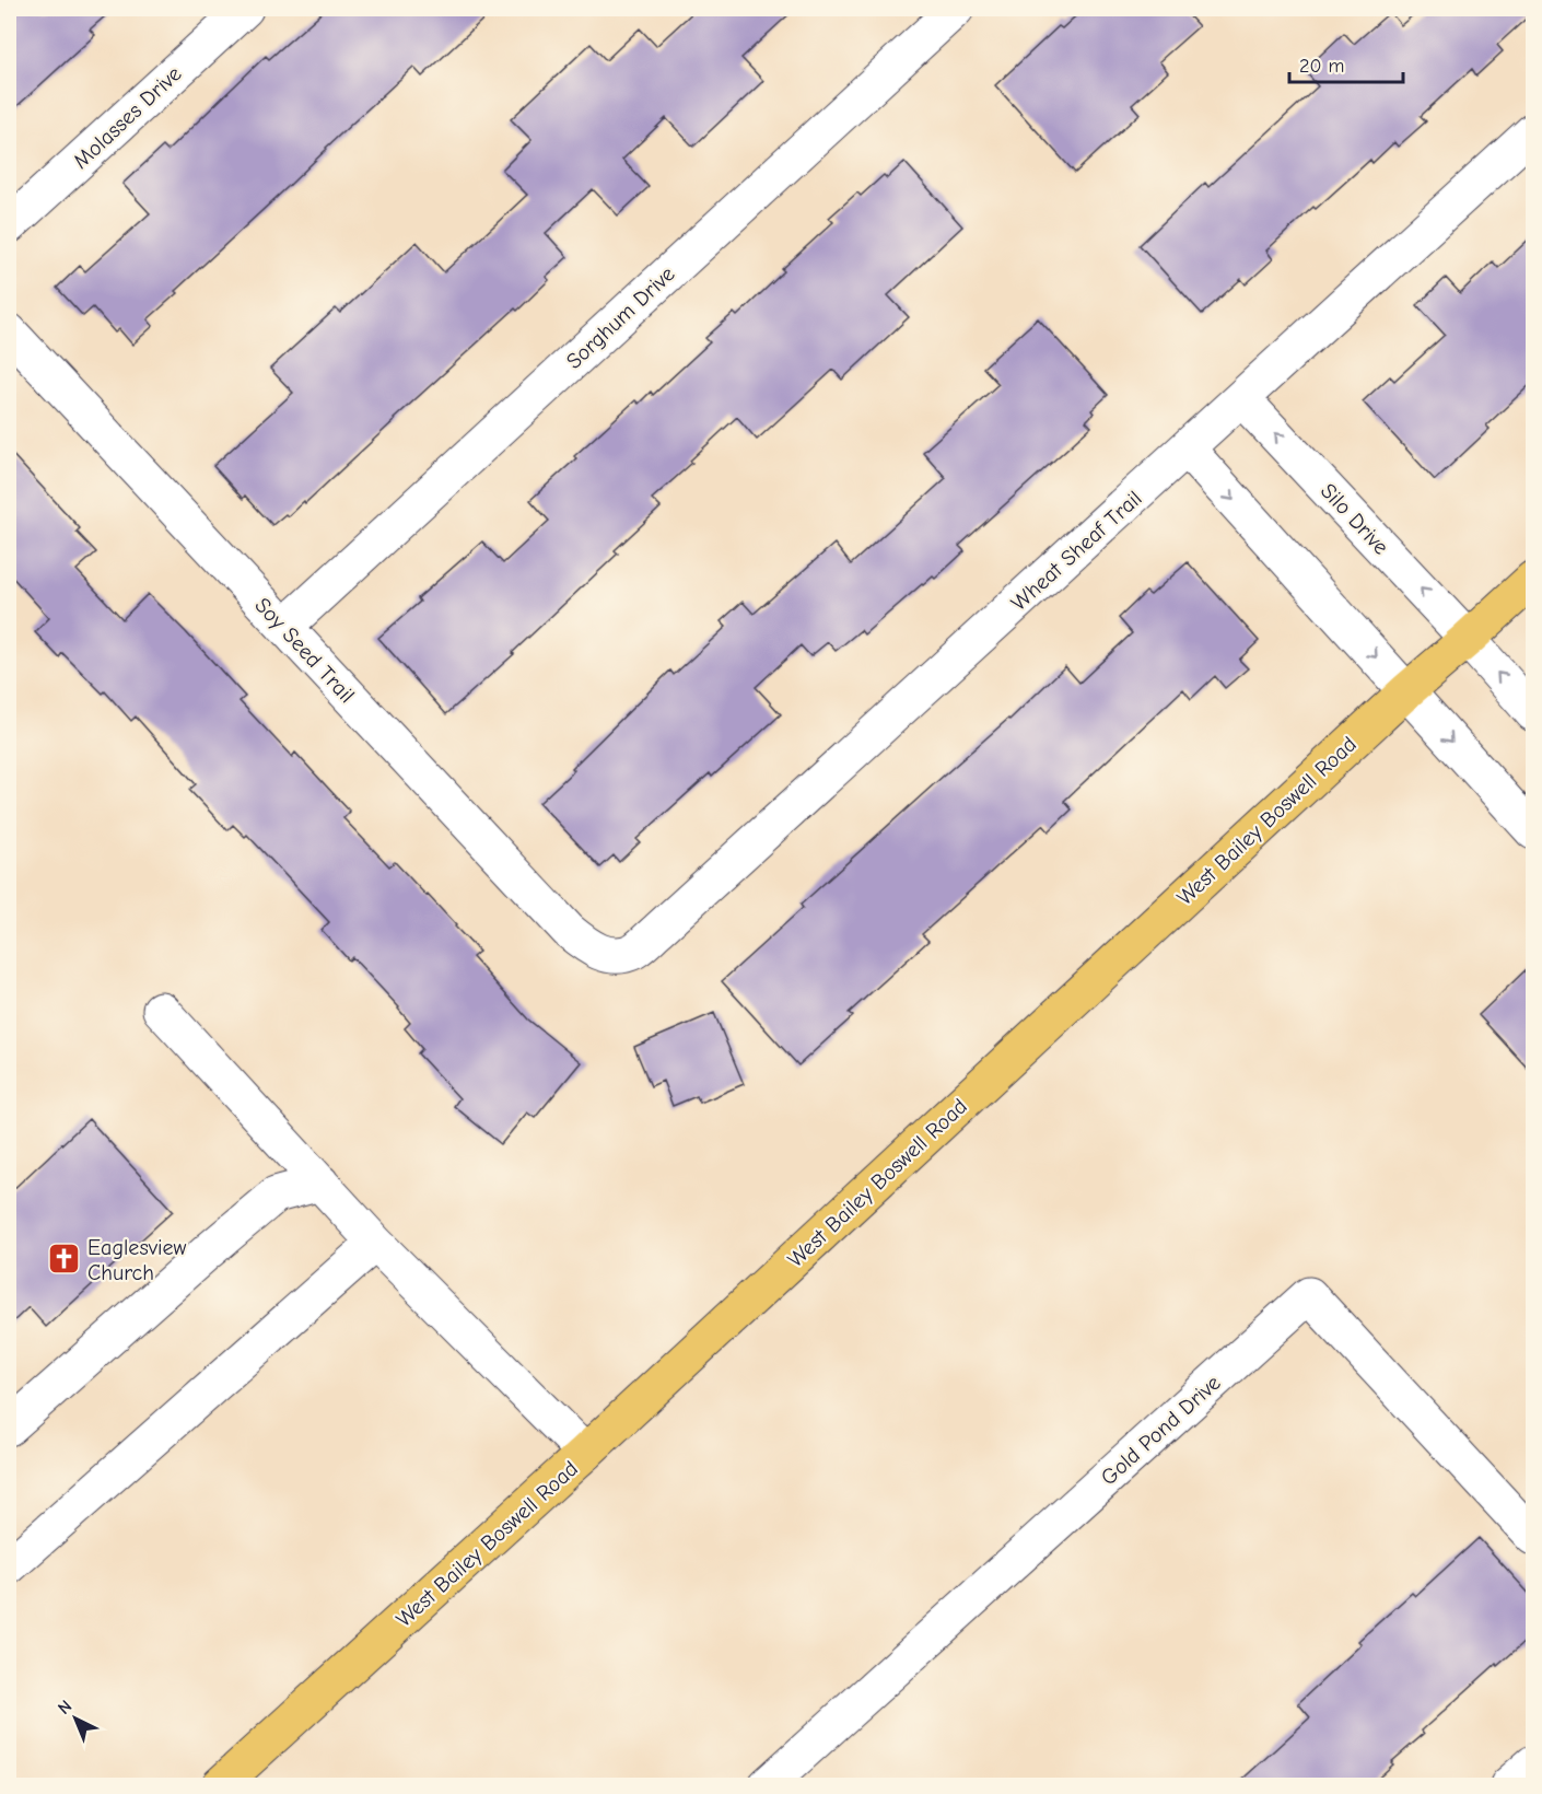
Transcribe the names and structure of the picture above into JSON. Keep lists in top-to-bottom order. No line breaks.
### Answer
{"streets":{"main road":["West Bailey Boswell Road"],"street":["Molasses Drive","Sorghum Drive","Silo Drive","Wheat Sheaf Trail","Soy Seed Trail","Gold Pond Drive"]},"crossings":[["Sorghum Drive","Soy Seed Trail"],["Silo Drive","Wheat Sheaf Trail"],["Silo Drive","West Bailey Boswell Road"],["Wheat Sheaf Trail","Soy Seed Trail"]],"places":{"church":["Eaglesview Church"]},"scale_bar":"20 m","north":"top left"}
